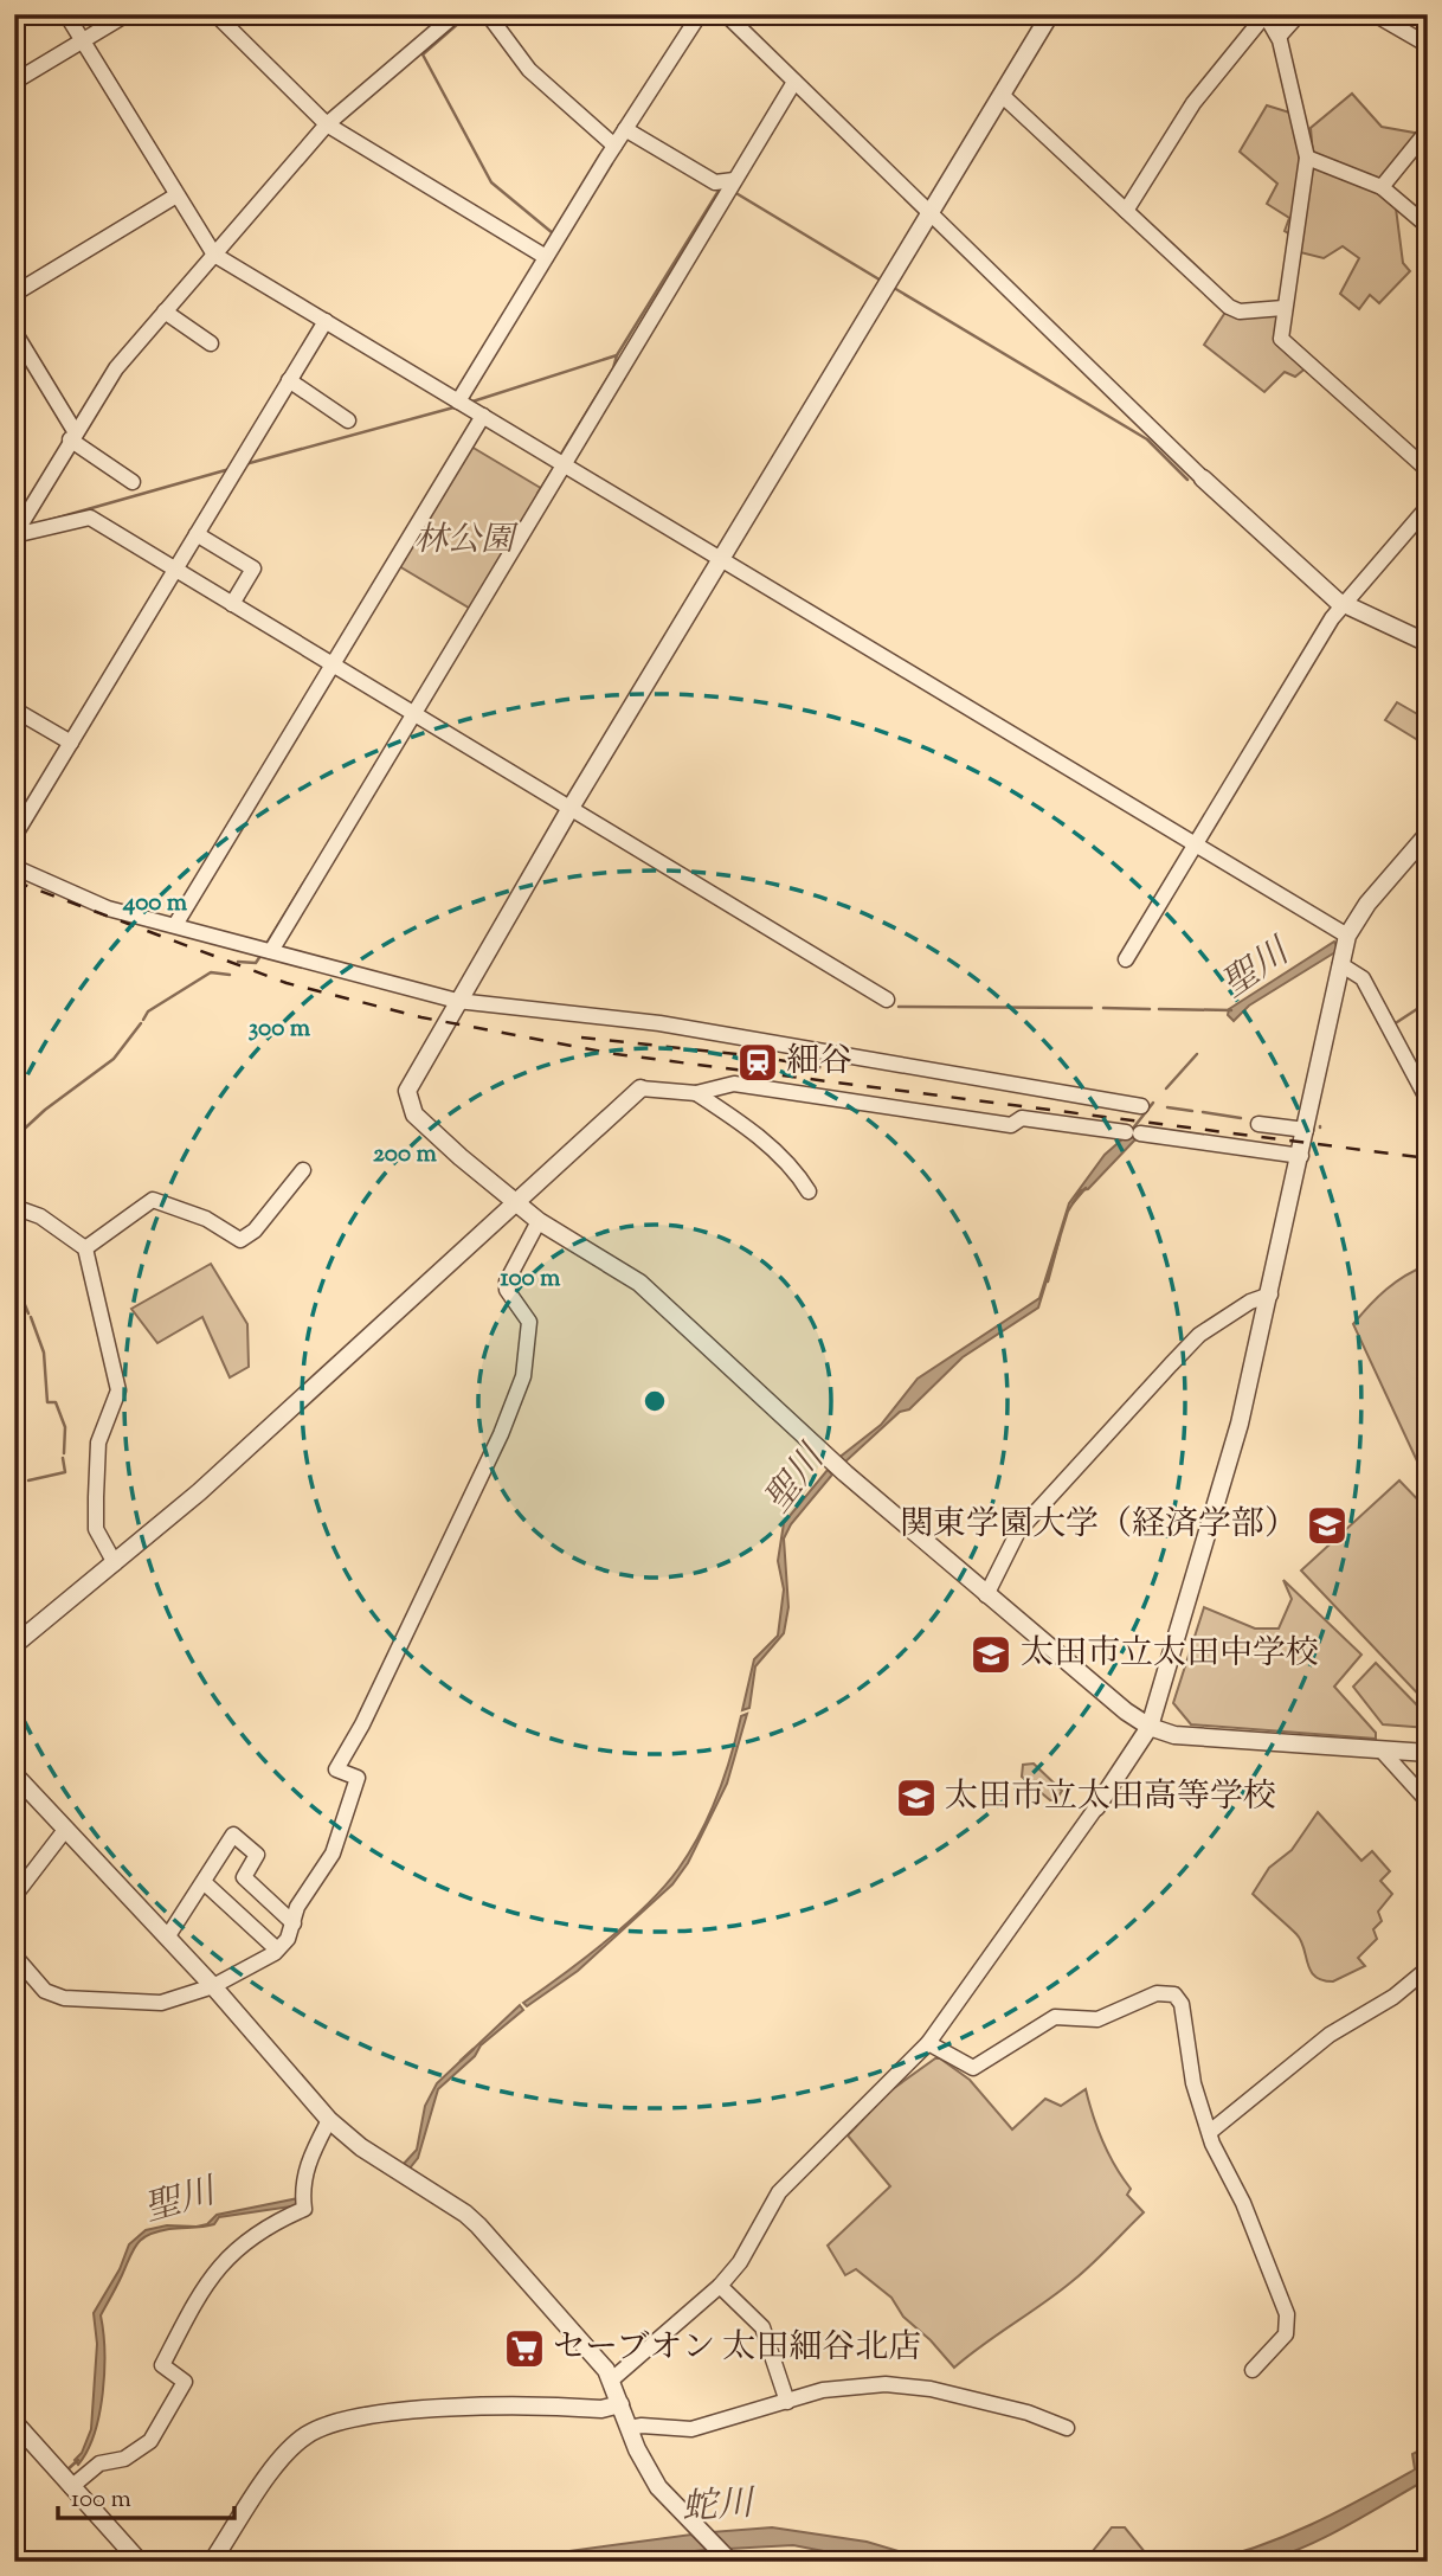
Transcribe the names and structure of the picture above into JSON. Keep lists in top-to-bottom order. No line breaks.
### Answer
{"water":["聖川","蛇川"],"parks":["林公園"],"places":{"station":["細谷"],"school or university":["関東学園大学（経済学部）","太田市立太田中学校","太田市立太田高等学校"],"supermarket":["セーブオン 太田細谷北店"]},"scale_bar":"100 m","rings":["400 m","300 m","200 m","100 m"]}
